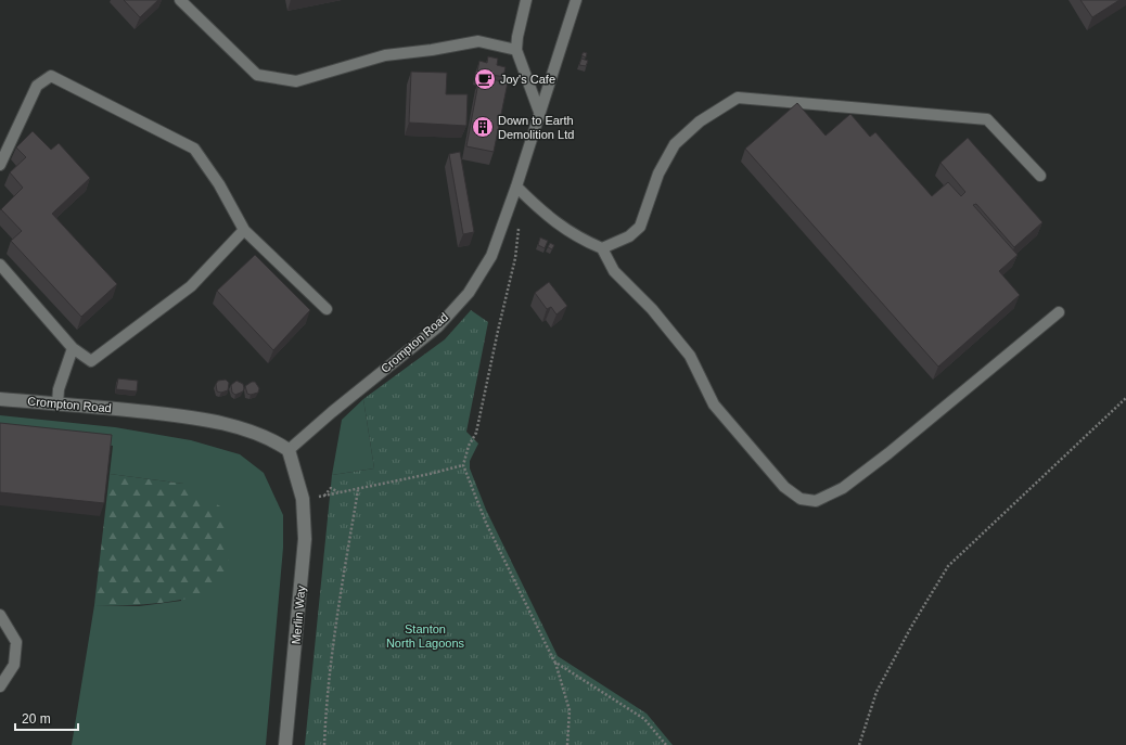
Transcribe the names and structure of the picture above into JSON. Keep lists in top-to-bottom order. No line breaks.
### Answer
{"streets":{"street":["Crompton Road","Merlin Way"]},"crossings":[["Crompton Road","Merlin Way"]],"parks":["Stanton North Lagoons"],"places":{"cafe":["Joy's Cafe"],"building":["Down to Earth Demolition Ltd"]},"scale_bar":"20 m"}
